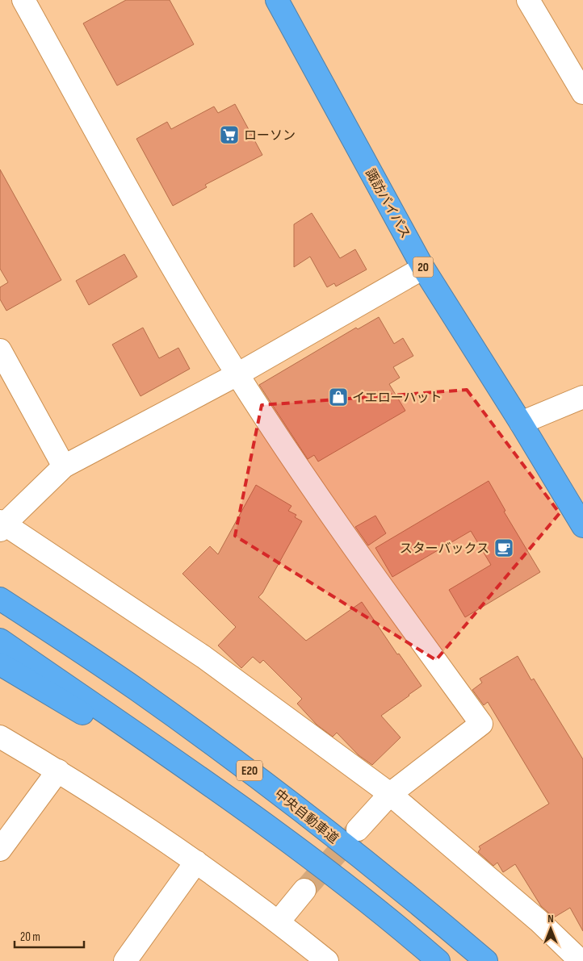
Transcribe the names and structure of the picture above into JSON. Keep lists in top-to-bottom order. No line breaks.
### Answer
{"streets":{"highway":["諏訪バイパス","20","E20","中央自動車道"]},"places":{"supermarket":["ローソン"],"shop":["イエローハット"],"cafe":["スターバックス"]},"scale_bar":"20 m","north":"top"}
